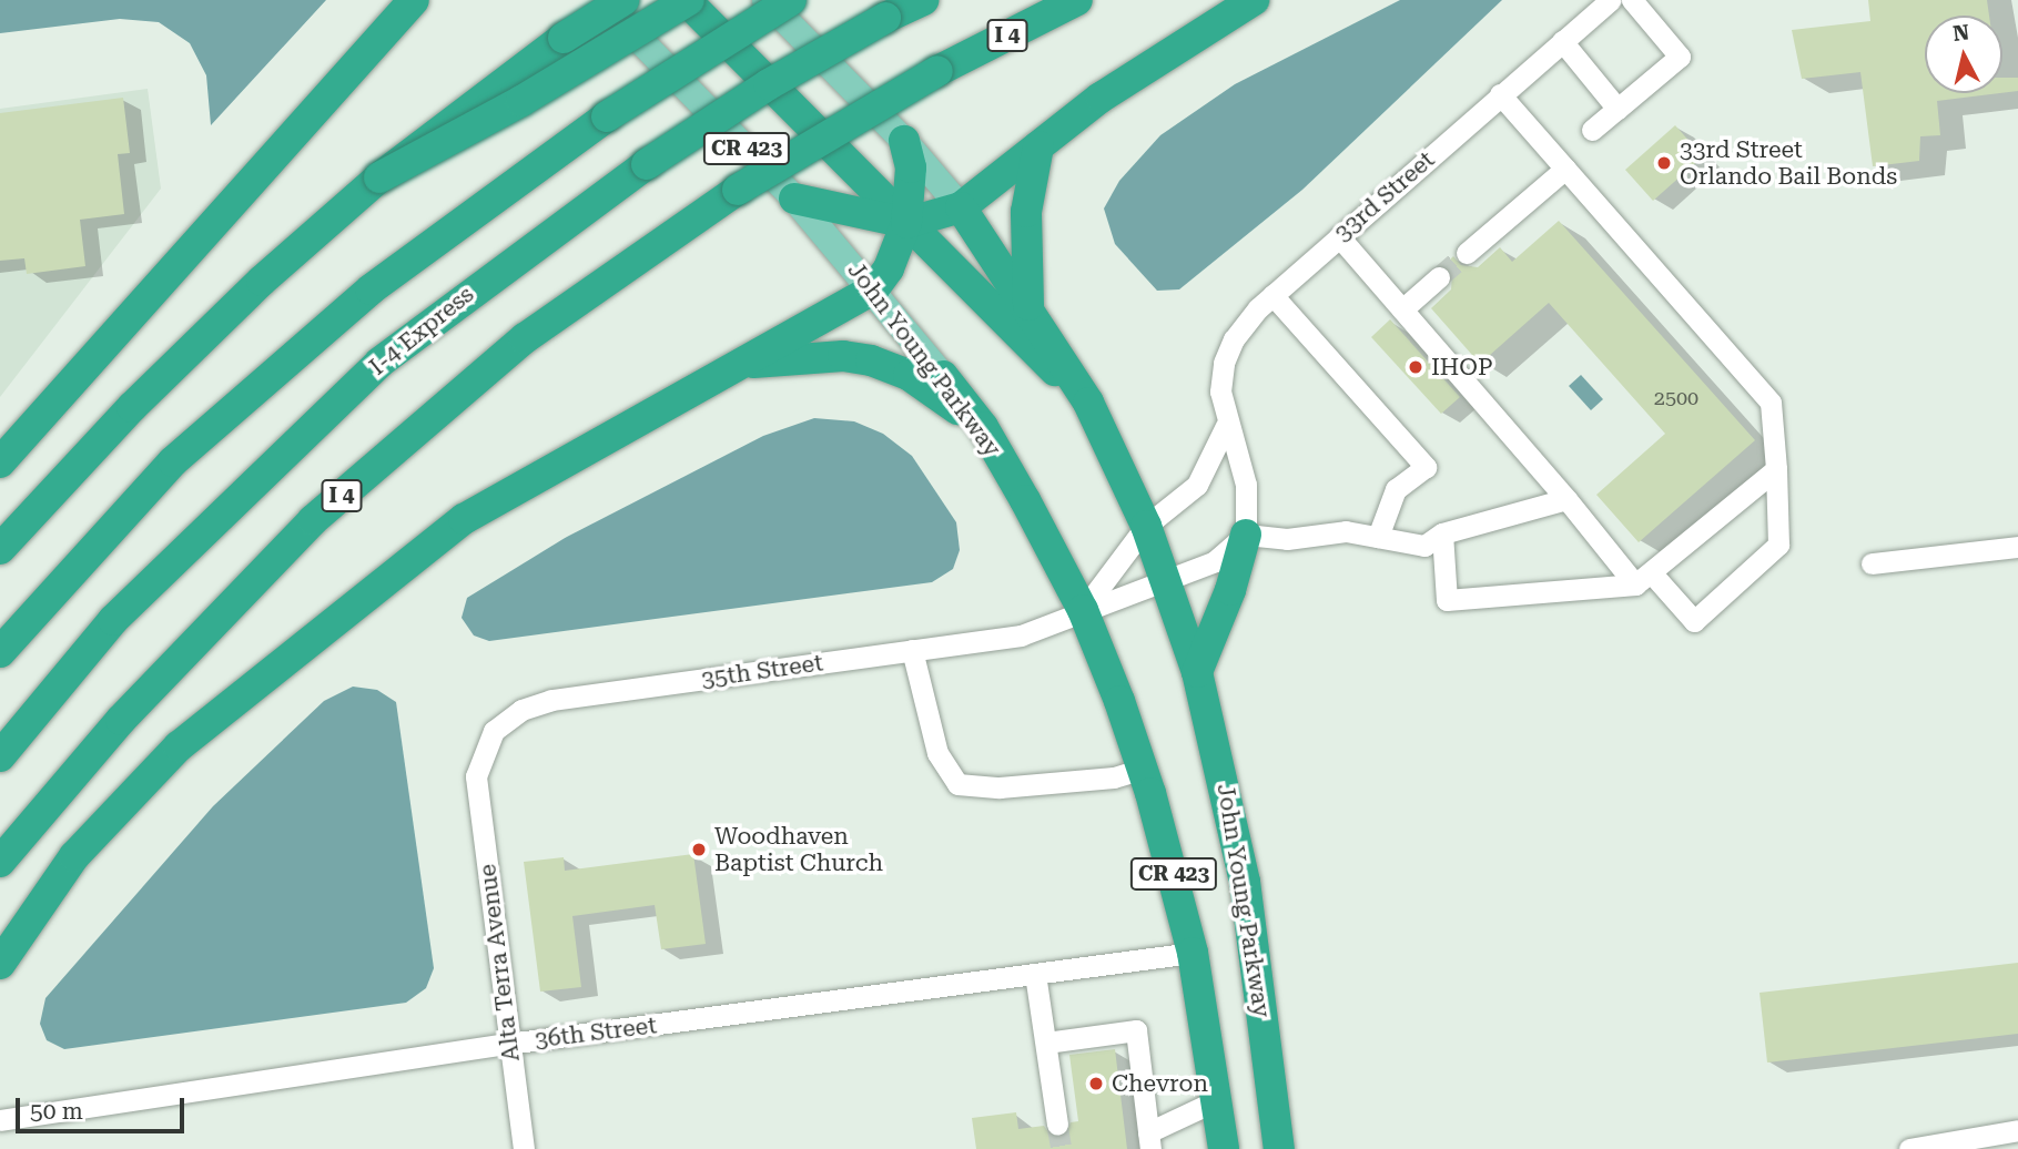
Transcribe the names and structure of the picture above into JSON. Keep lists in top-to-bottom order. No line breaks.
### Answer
{"streets":{"highway":["I 4","CR 423","I-4 Express","John Young Parkway"],"street":["33rd Street","35th Street","Alta Terra Avenue","36th Street"]},"crossings":[["John Young Parkway","35th Street"],["John Young Parkway","36th Street"],["35th Street","Alta Terra Avenue"],["Alta Terra Avenue","36th Street"]],"places":["33rd Street Orlando Bail Bonds","IHOP","Woodhaven Baptist Church","Chevron"],"house_numbers":["2500"],"scale_bar":"50 m","north":"top"}
